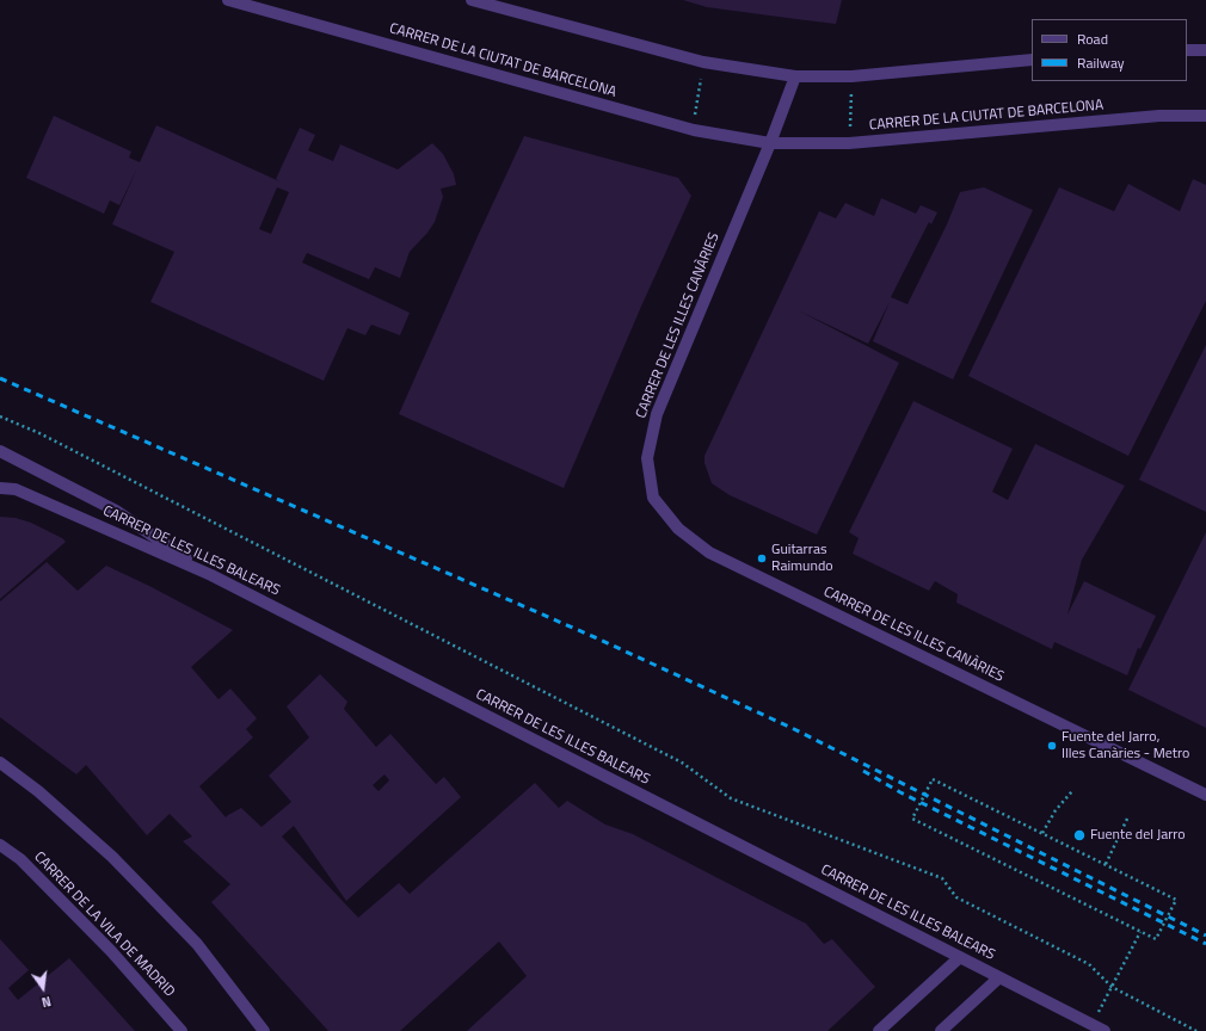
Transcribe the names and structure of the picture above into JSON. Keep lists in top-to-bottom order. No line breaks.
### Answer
{"streets":{"street":["CARRER DE LA CIUTAT DE BARCELONA","CARRER DE LES ILLES CANÀRIES","CARRER DE LES ILLES BALEARS","CARRER DE LA VILA DE MADRID"]},"crossings":[["CARRER DE LA CIUTAT DE BARCELONA","CARRER DE LES ILLES CANÀRIES"]],"places":["Guitarras Raimundo","Fuente del Jarro, Illes Canàries - Metro","Fuente del Jarro"],"legend":["Road","Railway"],"north":"bottom"}
